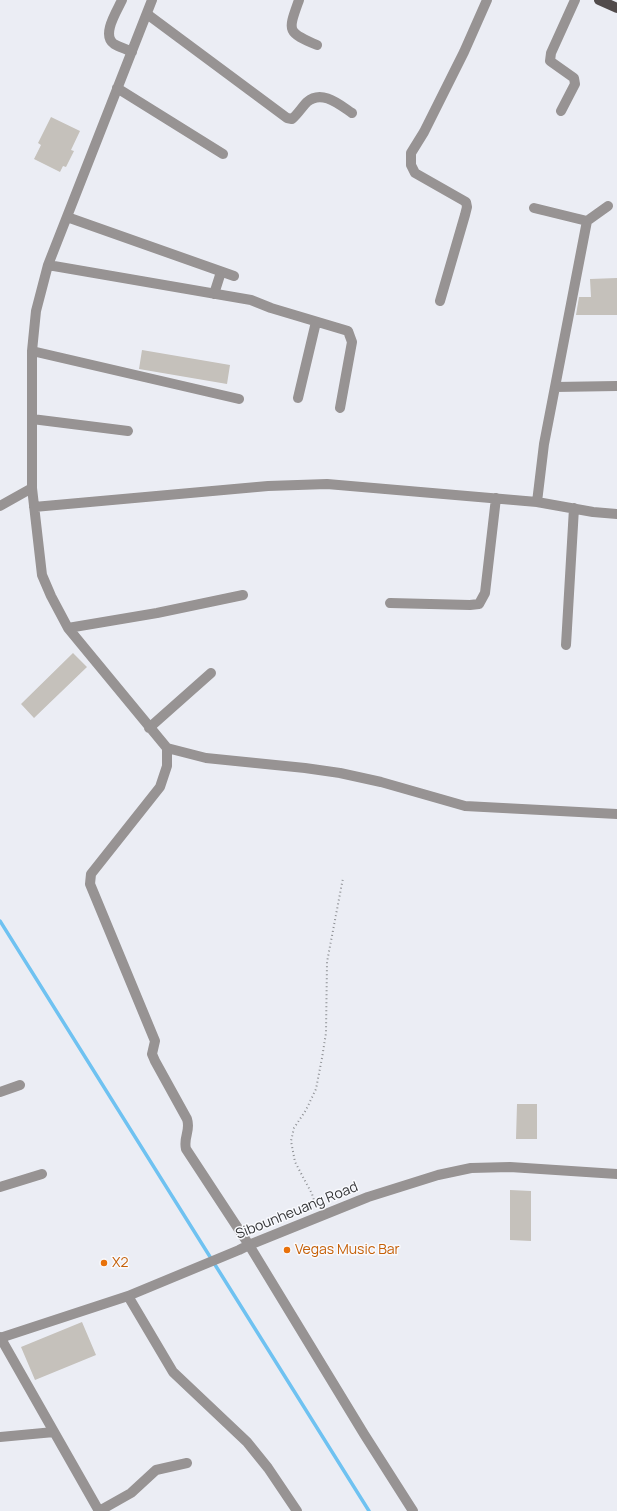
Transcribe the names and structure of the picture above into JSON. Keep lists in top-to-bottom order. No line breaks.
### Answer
{"streets":{"street":["Sibounheuang Road"]},"places":["Vegas Music Bar","X2"]}
